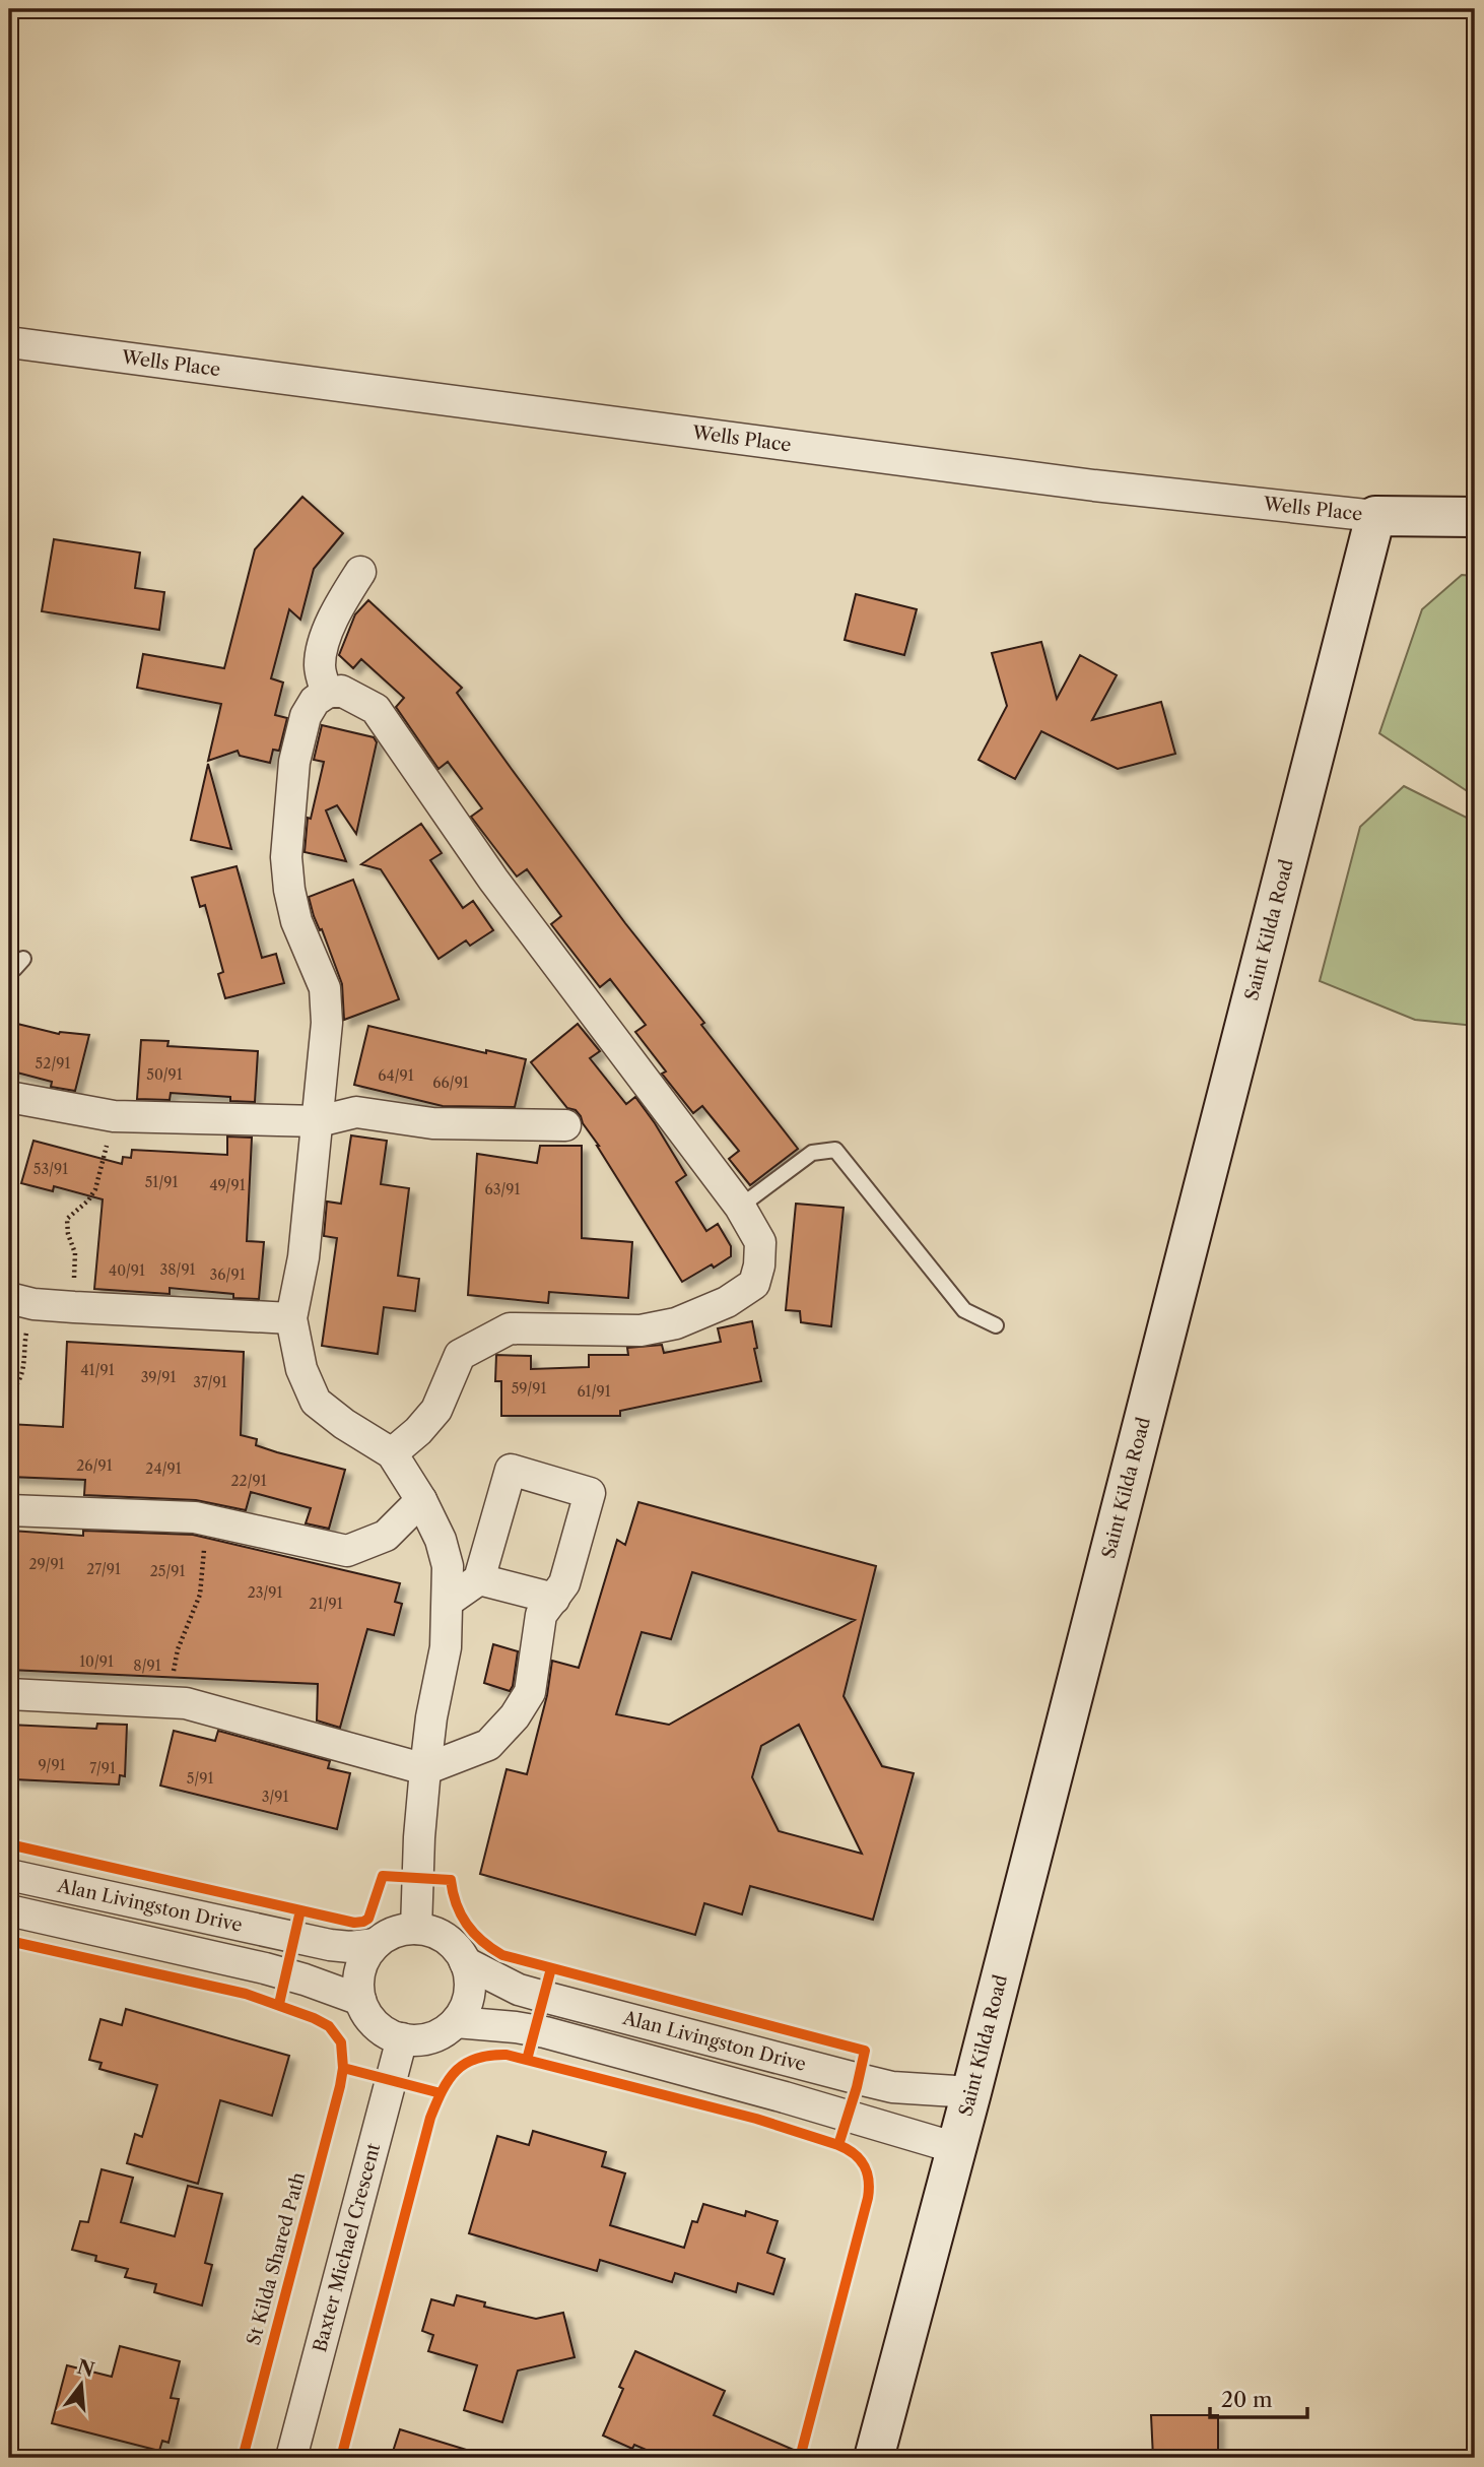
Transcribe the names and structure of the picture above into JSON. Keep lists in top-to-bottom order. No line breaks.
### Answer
{"streets":{"street":["Wells Place","Saint Kilda Road","Alan Livingston Drive","Baxter Michael Crescent"],"cycle path":["St Kilda Shared Path"]},"crossings":[["Wells Place","Saint Kilda Road"],["Saint Kilda Road","Alan Livingston Drive"],["Alan Livingston Drive","Baxter Michael Crescent"]],"house_numbers":["52/91","50/91","64/91","66/91","53/91","51/91","49/91","63/91","38/91","40/91","36/91","41/91","39/91","37/91","59/91","61/91","26/91","24/91","22/91","29/91","27/91","25/91","23/91","21/91","10/91","8/91","9/91","7/91","5/91","3/91"],"scale_bar":"20 m","north":"top"}
